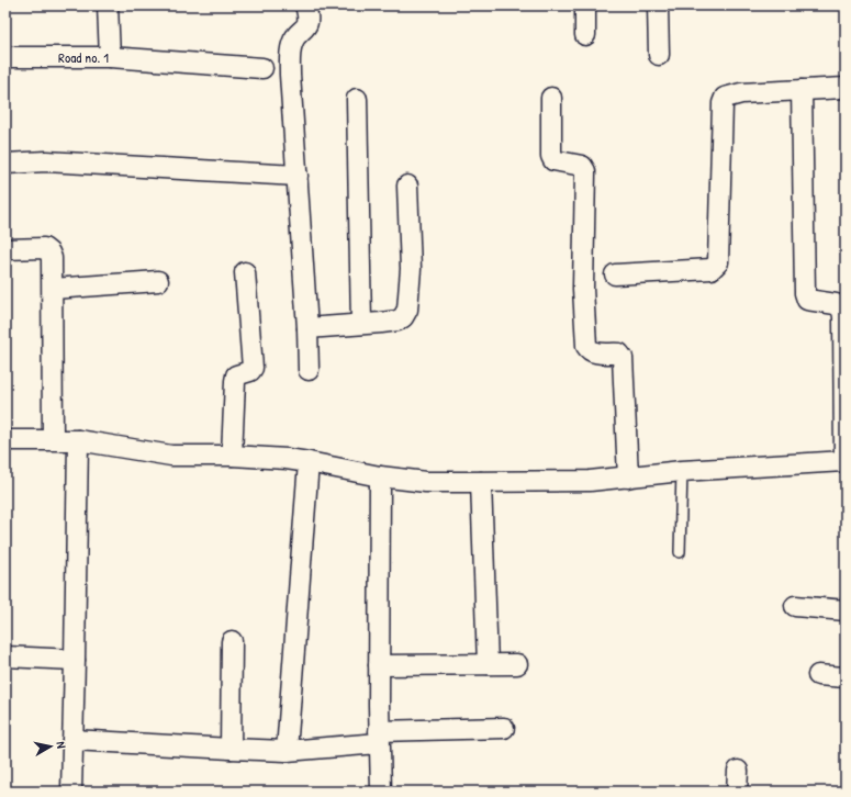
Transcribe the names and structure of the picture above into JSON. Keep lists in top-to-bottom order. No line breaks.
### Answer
{"streets":{"street":["Road no. 1"]},"north":"right"}
